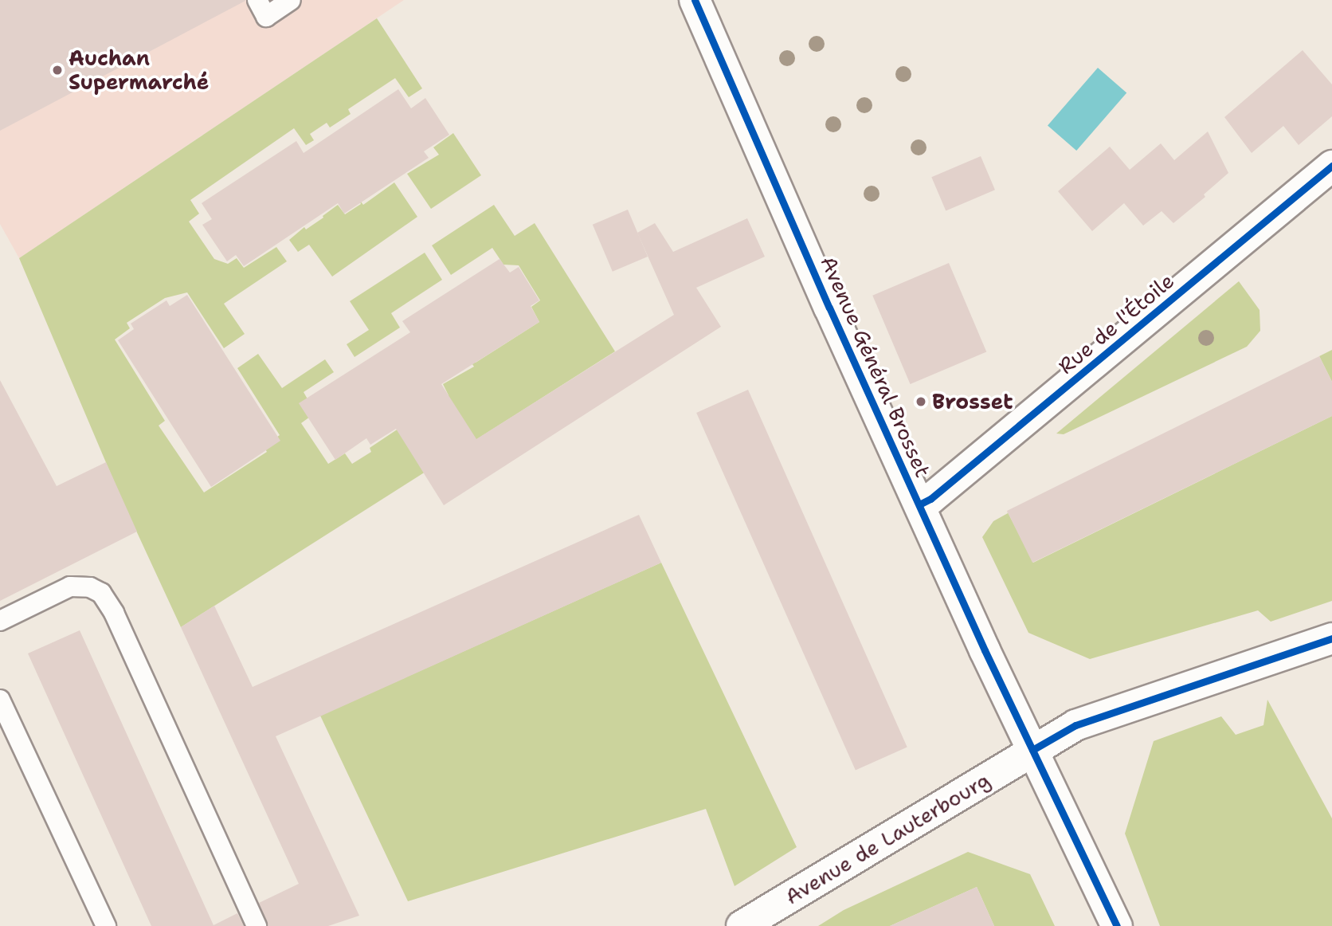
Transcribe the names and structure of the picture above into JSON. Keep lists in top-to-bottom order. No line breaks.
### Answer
{"streets":{"street":["Rue de l'Étoile","Avenue Général Brosset","Avenue de Lauterbourg"]},"crossings":[["Rue de l'Étoile","Avenue Général Brosset"],["Avenue Général Brosset","Avenue de Lauterbourg"]],"places":["Auchan Supermarché","Brosset"]}
